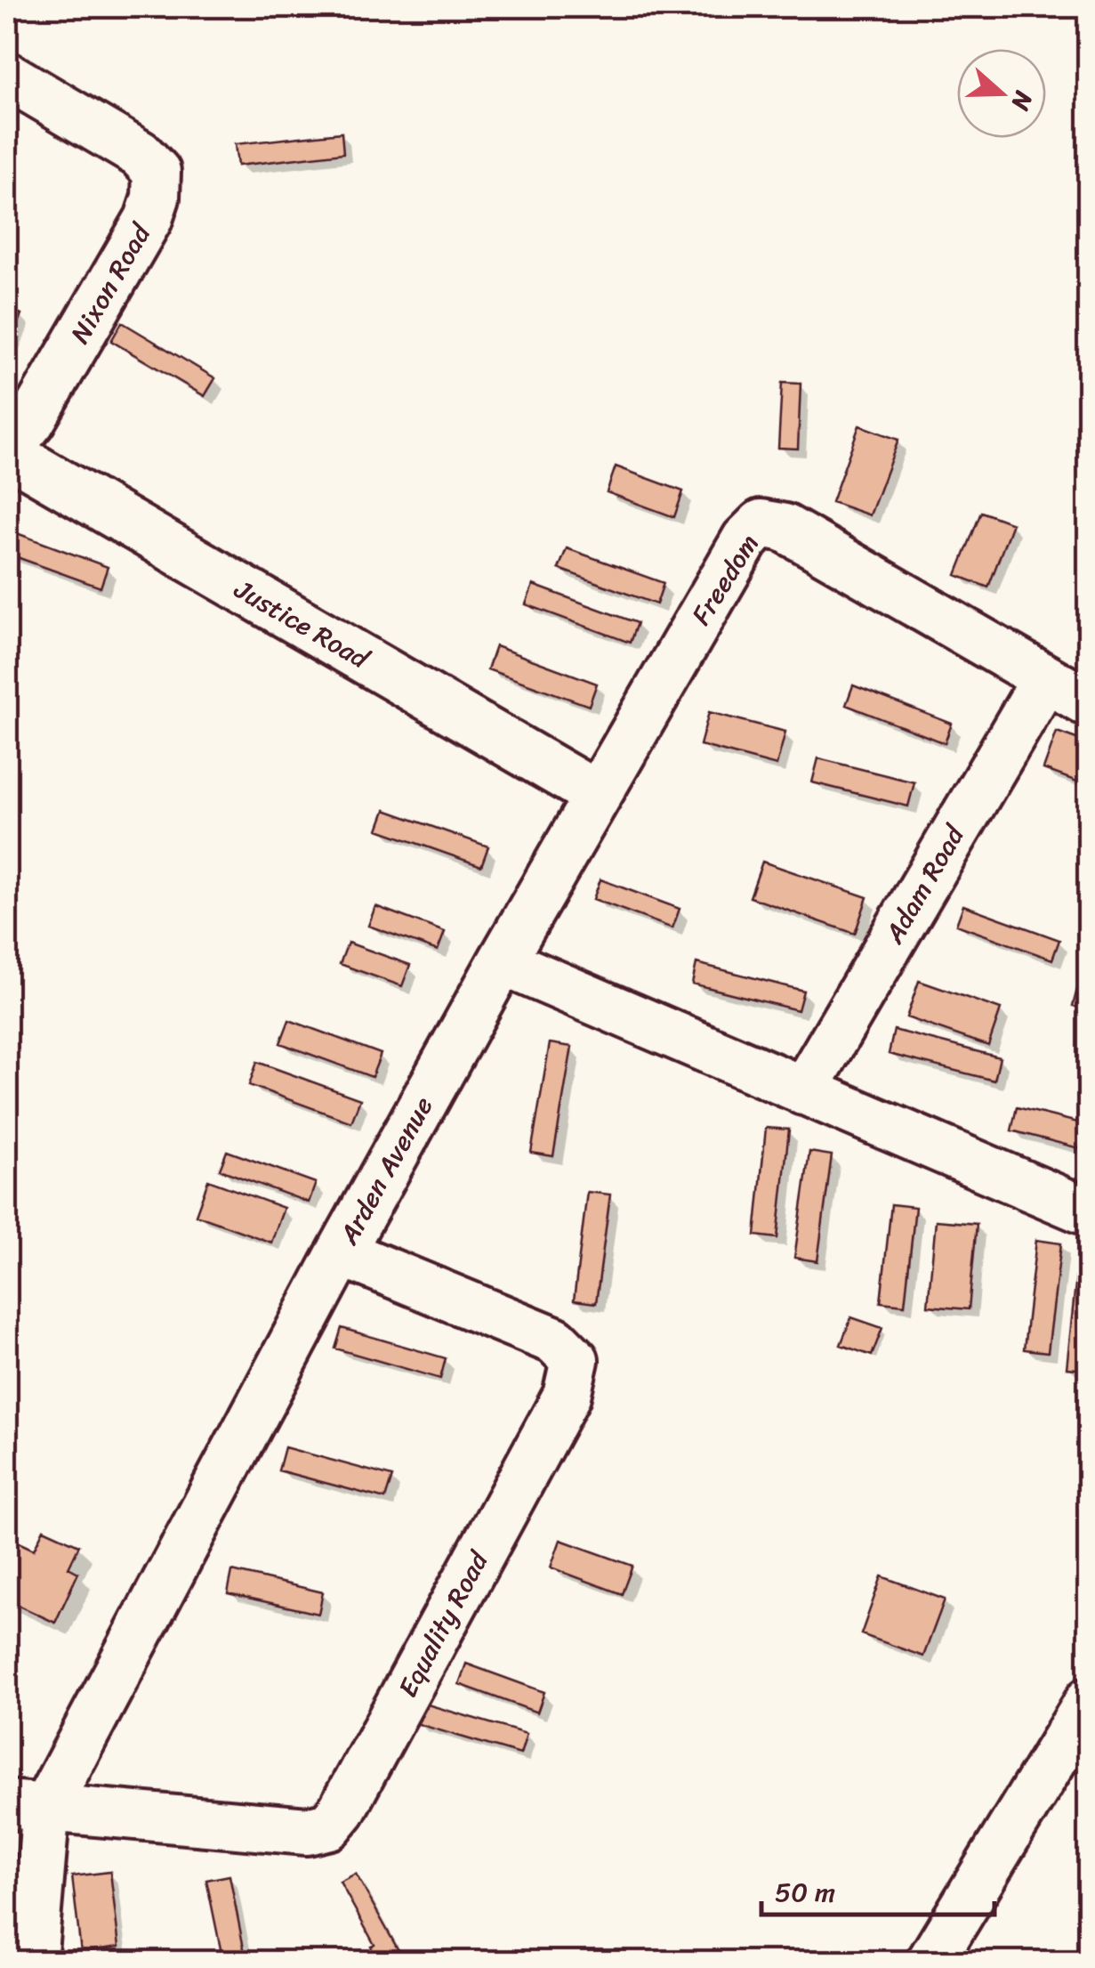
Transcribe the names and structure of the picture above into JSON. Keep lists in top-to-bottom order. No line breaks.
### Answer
{"streets":{"street":["Nixon Road","Freedom","Justice Road","Adam Road","Arden Avenue","Equality Road"]},"crossings":[["Nixon Road","Justice Road"],["Freedom","Justice Road"],["Freedom","Adam Road"],["Freedom","Arden Avenue"],["Arden Avenue","Equality Road"]],"scale_bar":"50 m","north":"right"}
